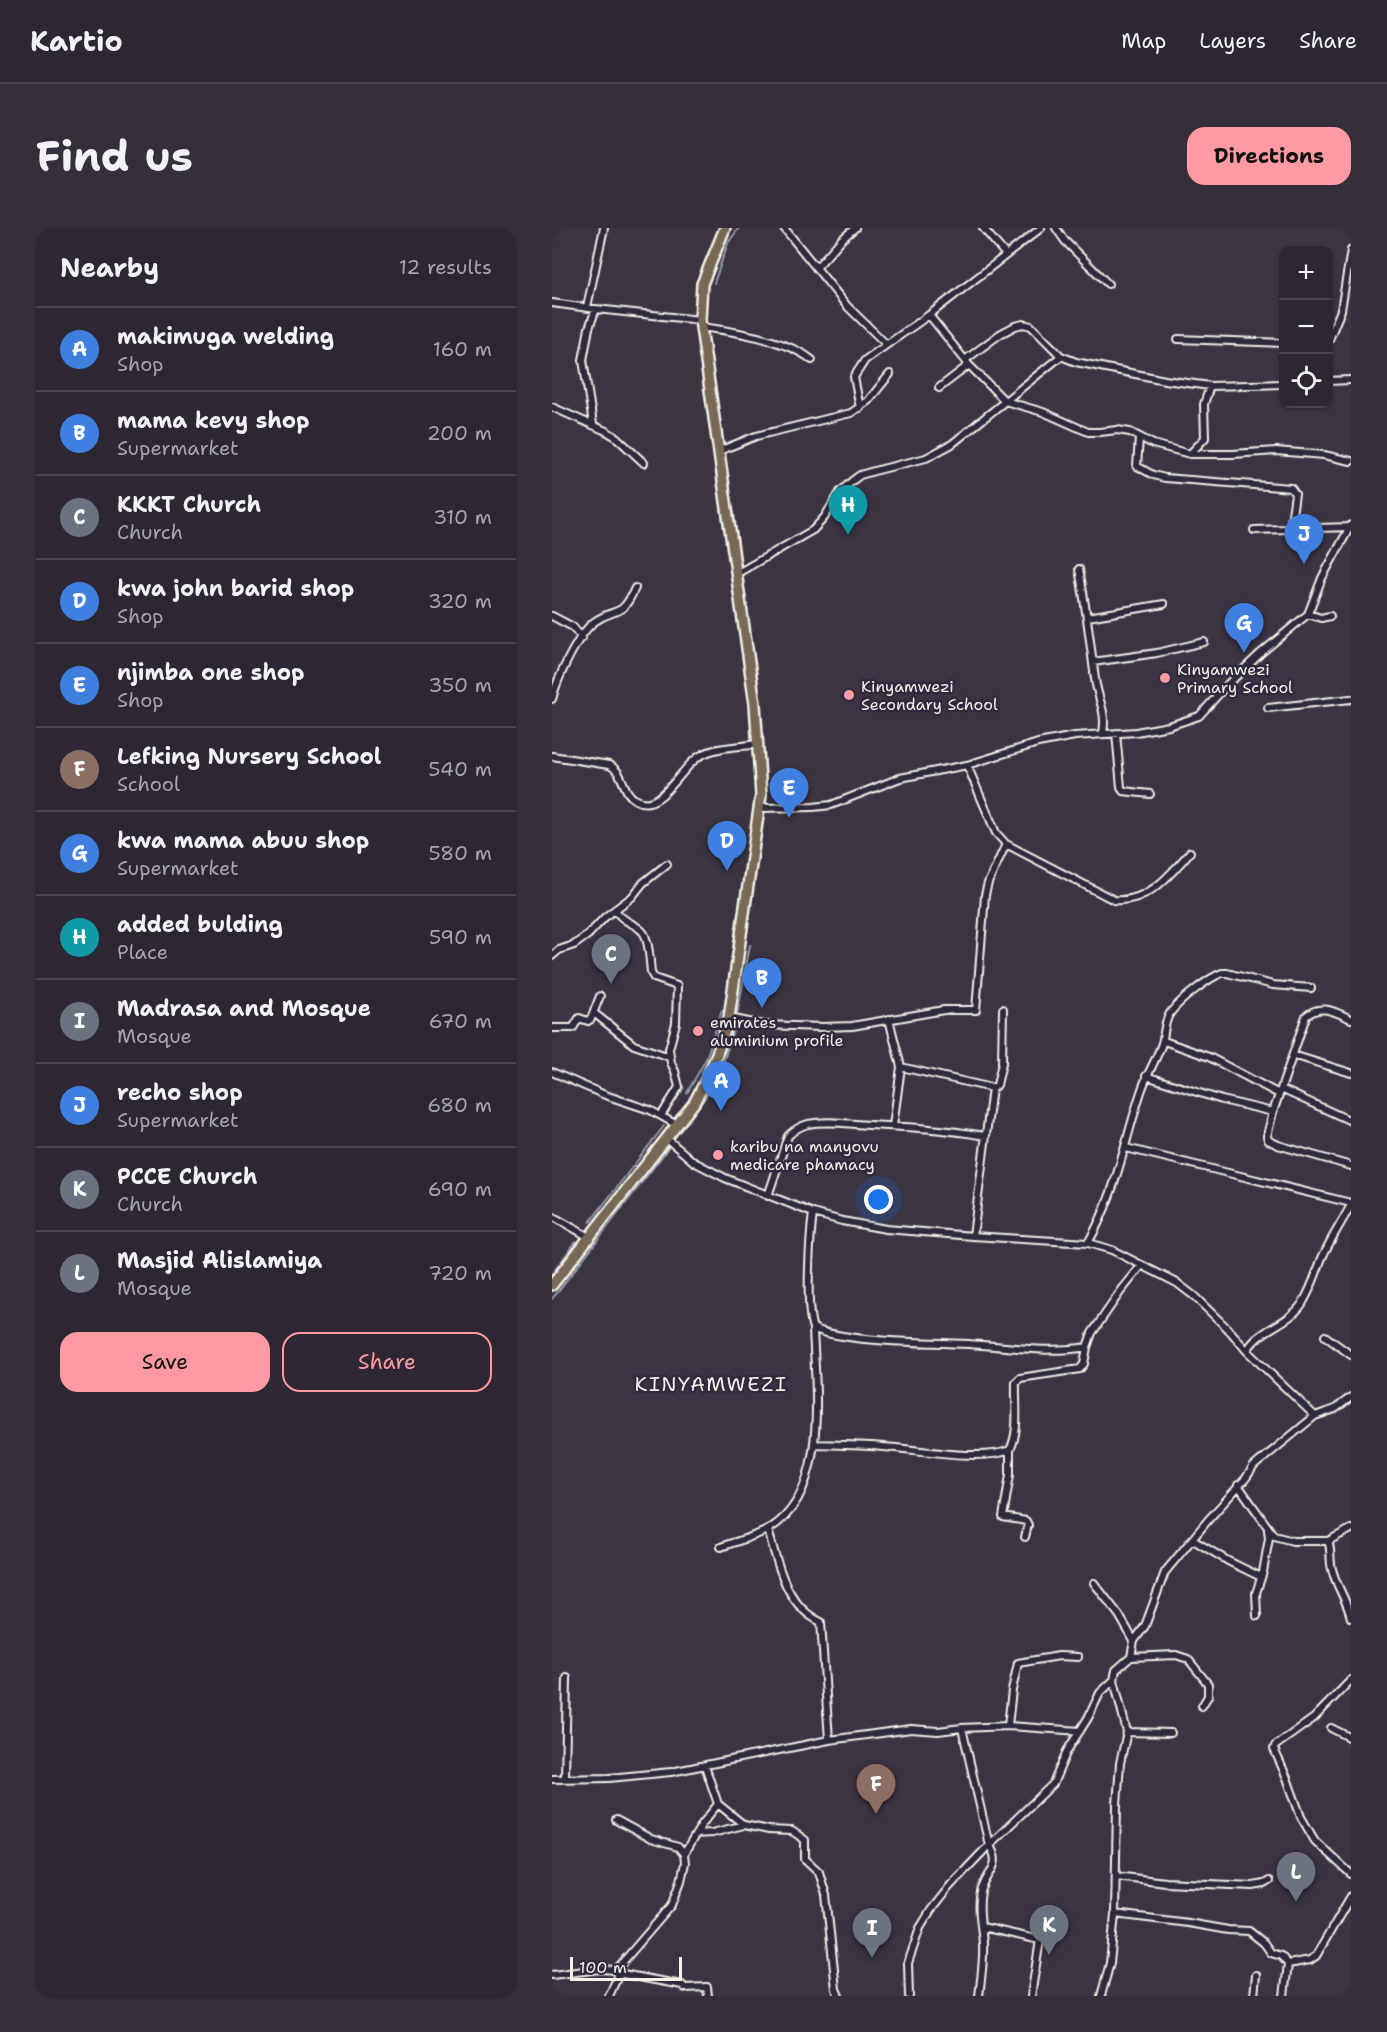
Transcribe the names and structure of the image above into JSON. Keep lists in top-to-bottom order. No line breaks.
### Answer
{"districts":["KINYAMWEZI"],"places":["Kinyamwezi Primary School","Kinyamwezi Secondary School","emirates aluminium profile","karibu na manyovu medicare phamacy"],"scale_bar":"100 m","page":{"header":"Kartio","nav":["Map","Layers","Share"],"buttons":["Directions",["Save","Share"]],"title":"Find us","heading":["Nearby","12 results"],"map_buttons":["+","−"],"list":[{"mark":"A","name":"makimuga welding","note":"Shop","value":"160 m"},{"mark":"B","name":"mama kevy shop","note":"Supermarket","value":"200 m"},{"mark":"C","name":"KKKT Church","note":"Church","value":"310 m"},{"mark":"D","name":"kwa john barid shop","note":"Shop","value":"320 m"},{"mark":"E","name":"njimba one shop","note":"Shop","value":"350 m"},{"mark":"F","name":"Lefking Nursery School","note":"School","value":"540 m"},{"mark":"G","name":"kwa mama abuu shop","note":"Supermarket","value":"580 m"},{"mark":"H","name":"added bulding","note":"Place","value":"590 m"},{"mark":"I","name":"Madrasa and Mosque","note":"Mosque","value":"670 m"},{"mark":"J","name":"recho shop","note":"Supermarket","value":"680 m"},{"mark":"K","name":"PCCE Church","note":"Church","value":"690 m"},{"mark":"L","name":"Masjid Alislamiya","note":"Mosque","value":"720 m"}],"pins":["H","J","G","E","D","C","B","A","F","L","K","I"],"scale":"100 m"}}
